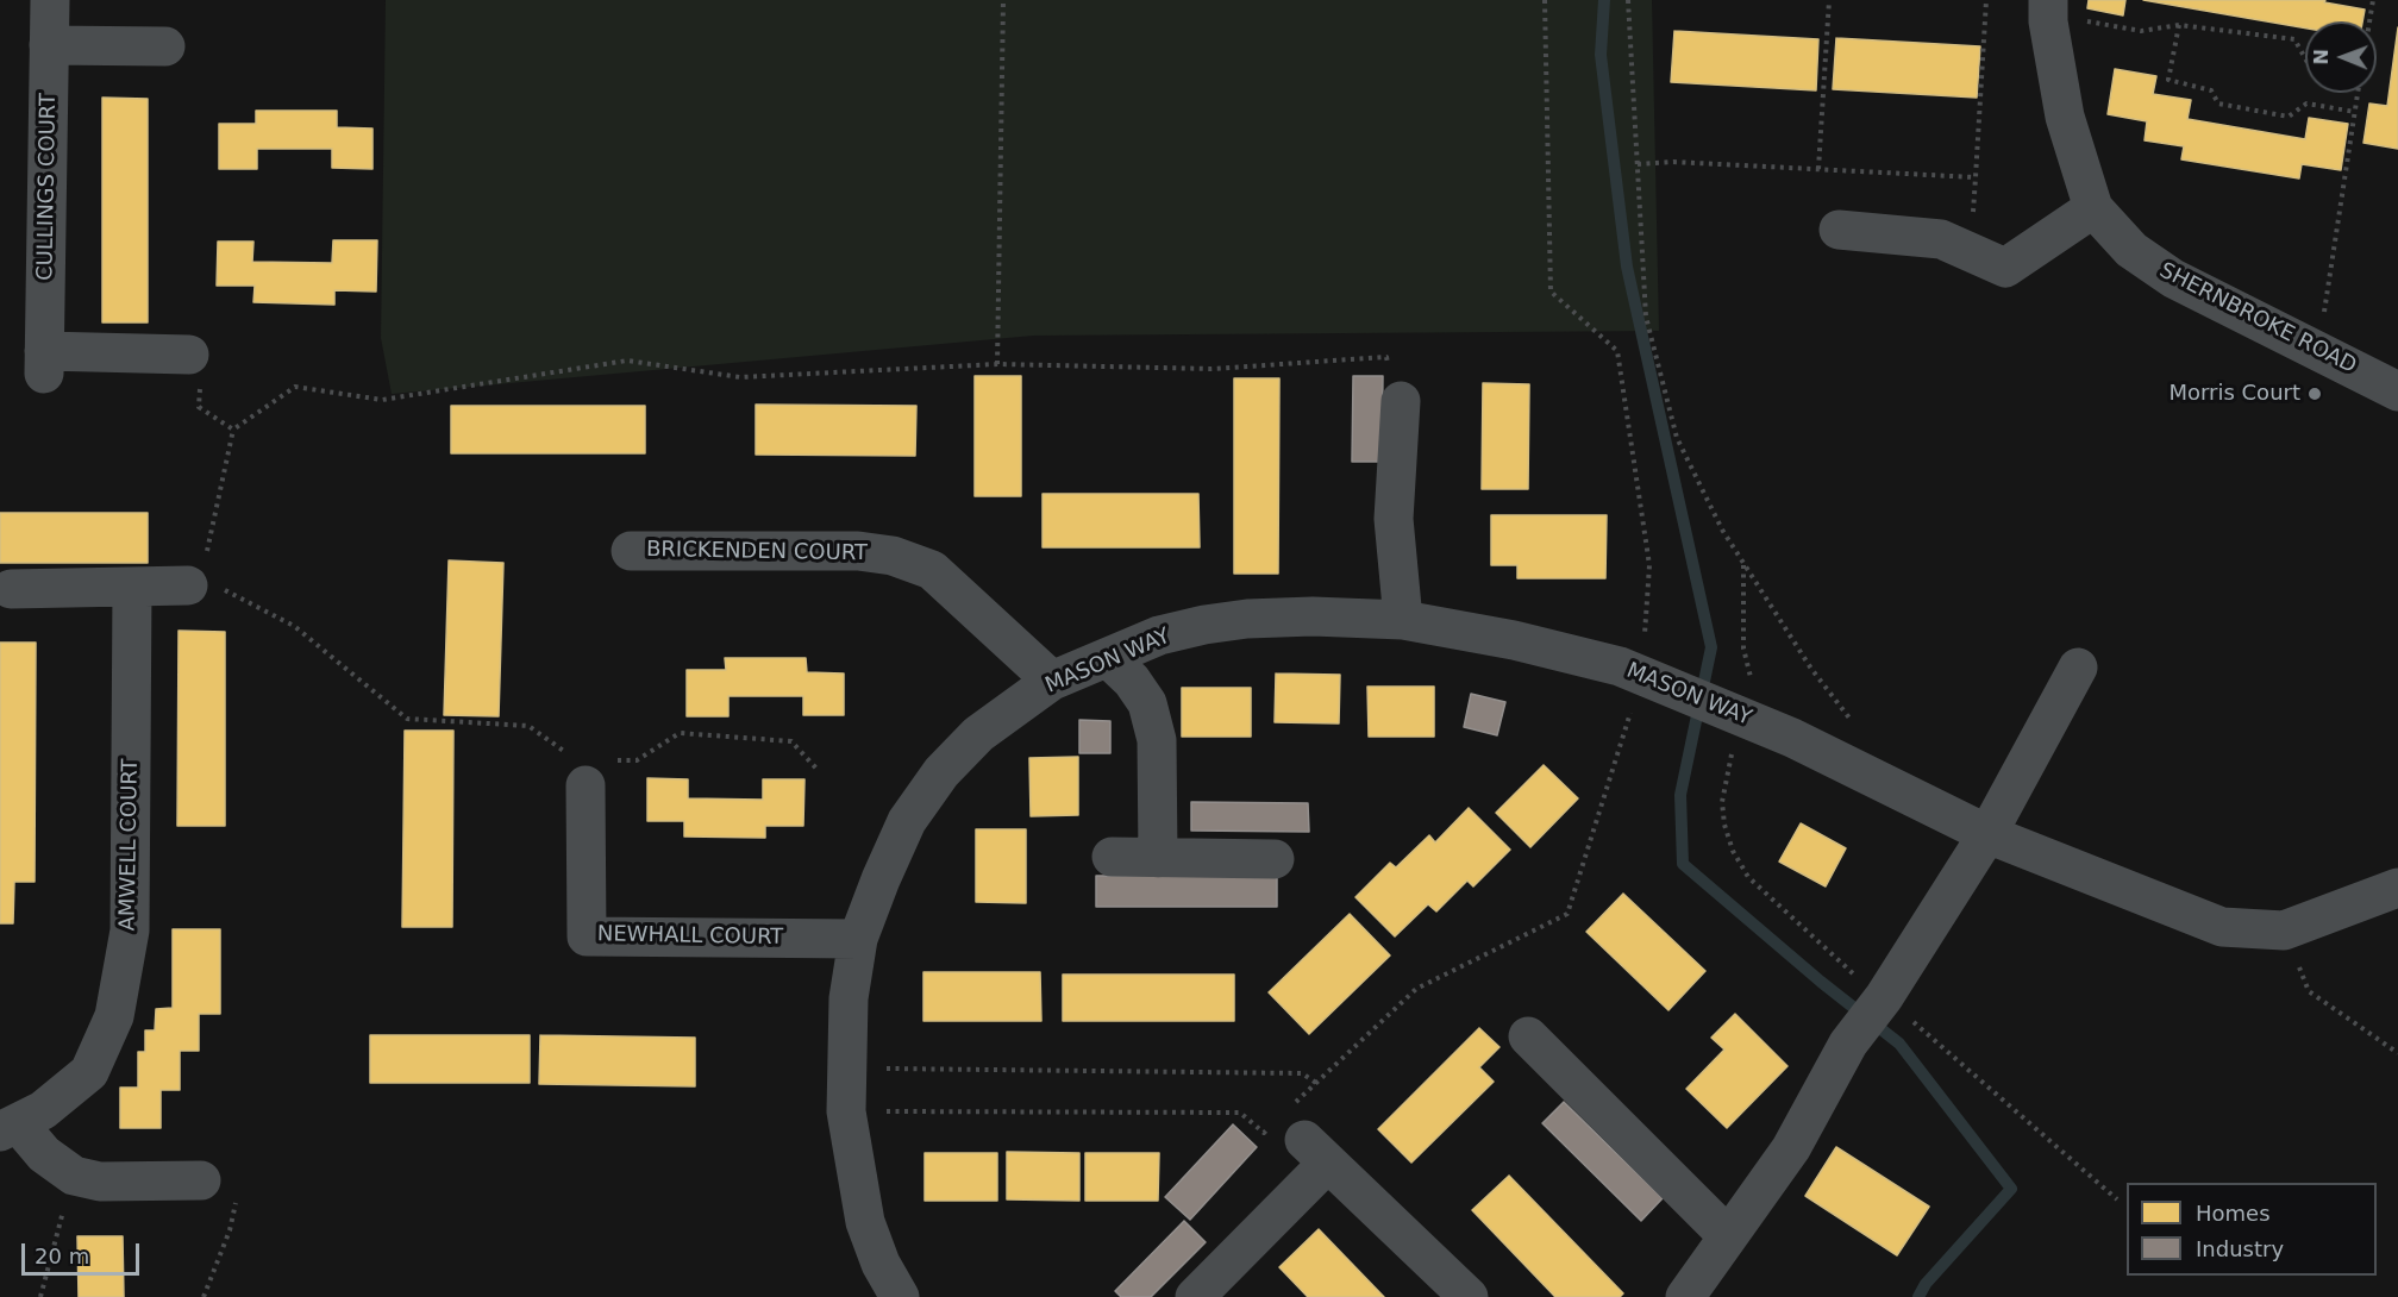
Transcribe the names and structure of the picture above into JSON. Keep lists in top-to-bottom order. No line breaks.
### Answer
{"streets":{"street":["CULLINGS COURT","SHERNBROKE ROAD","BRICKENDEN COURT","MASON WAY","AMWELL COURT","NEWHALL COURT"]},"crossings":[["BRICKENDEN COURT","MASON WAY"],["MASON WAY","NEWHALL COURT"]],"places":["Morris Court"],"legend":["Homes","Industry"],"scale_bar":"20 m","north":"left"}
